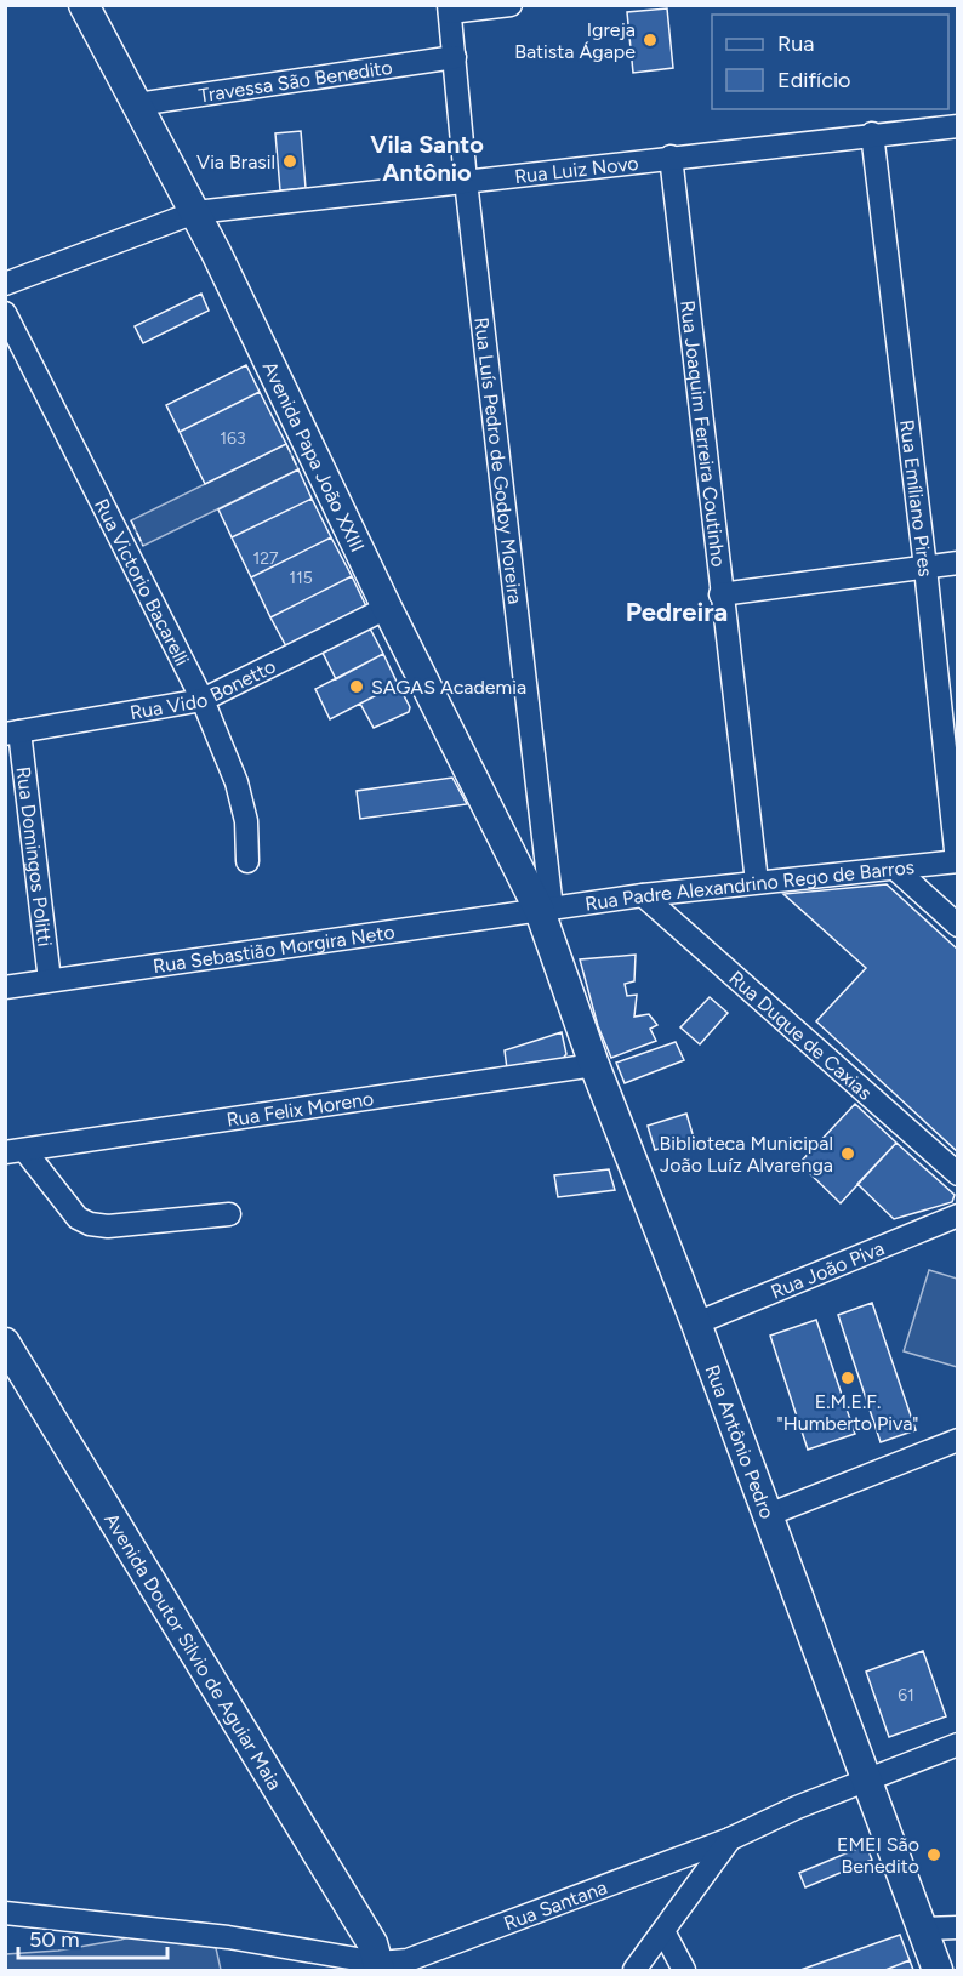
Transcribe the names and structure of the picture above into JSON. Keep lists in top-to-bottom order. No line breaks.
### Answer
{"streets":{"main road":["Avenida Papa João XXIII","Rua Antônio Pedro","Avenida Doutor Silvio de Aguiar Maia"],"street":["Travessa São Benedito","Rua Luiz Novo","Rua Joaquim Ferreira Coutinho","Rua Luís Pedro de Godoy Moreira","Rua Emíliano Pires","Rua Victorio Bacarelli","Rua Vido Bonetto","Rua Domingos Politti","Rua Padre Alexandrino Rego de Barros","Rua Sebastião Morgira Neto","Rua Duque de Caxias","Rua Felix Moreno","Rua João Piva","Rua Santana"]},"crossings":[["Travessa São Benedito","Avenida Papa João XXIII"],["Travessa São Benedito","Rua Luís Pedro de Godoy Moreira"],["Rua Luiz Novo","Rua Joaquim Ferreira Coutinho"],["Rua Luiz Novo","Avenida Papa João XXIII"],["Rua Luiz Novo","Rua Luís Pedro de Godoy Moreira"],["Rua Luiz Novo","Rua Emíliano Pires"],["Rua Joaquim Ferreira Coutinho","Rua Padre Alexandrino Rego de Barros"],["Avenida Papa João XXIII","Rua Luís Pedro de Godoy Moreira"],["Avenida Papa João XXIII","Rua Vido Bonetto"],["Avenida Papa João XXIII","Rua Padre Alexandrino Rego de Barros"],["Avenida Papa João XXIII","Rua Sebastião Morgira Neto"],["Avenida Papa João XXIII","Rua Antônio Pedro"],["Rua Luís Pedro de Godoy Moreira","Rua Padre Alexandrino Rego de Barros"],["Rua Luís Pedro de Godoy Moreira","Rua Sebastião Morgira Neto"],["Rua Luís Pedro de Godoy Moreira","Rua Antônio Pedro"],["Rua Emíliano Pires","Rua Padre Alexandrino Rego de Barros"],["Rua Victorio Bacarelli","Rua Vido Bonetto"],["Rua Vido Bonetto","Rua Domingos Politti"],["Rua Domingos Politti","Rua Sebastião Morgira Neto"],["Rua Padre Alexandrino Rego de Barros","Rua Sebastião Morgira Neto"],["Rua Padre Alexandrino Rego de Barros","Rua Duque de Caxias"],["Rua Padre Alexandrino Rego de Barros","Rua Antônio Pedro"],["Rua Sebastião Morgira Neto","Rua Antônio Pedro"],["Rua Felix Moreno","Rua Antônio Pedro"],["Rua João Piva","Rua Antônio Pedro"],["Rua Antônio Pedro","Rua Santana"],["Avenida Doutor Silvio de Aguiar Maia","Rua Santana"]],"districts":["Vila Santo Antônio","Pedreira"],"places":["Igreja Batista Ágape","Via Brasil","SAGAS Academia","Biblioteca Municipal João Luíz Alvarenga","E.M.E.F. \"Humberto Piva\"","EMEI São Benedito"],"house_numbers":["163","127","115","61"],"legend":["Rua","Edifício"],"scale_bar":"50 m"}
